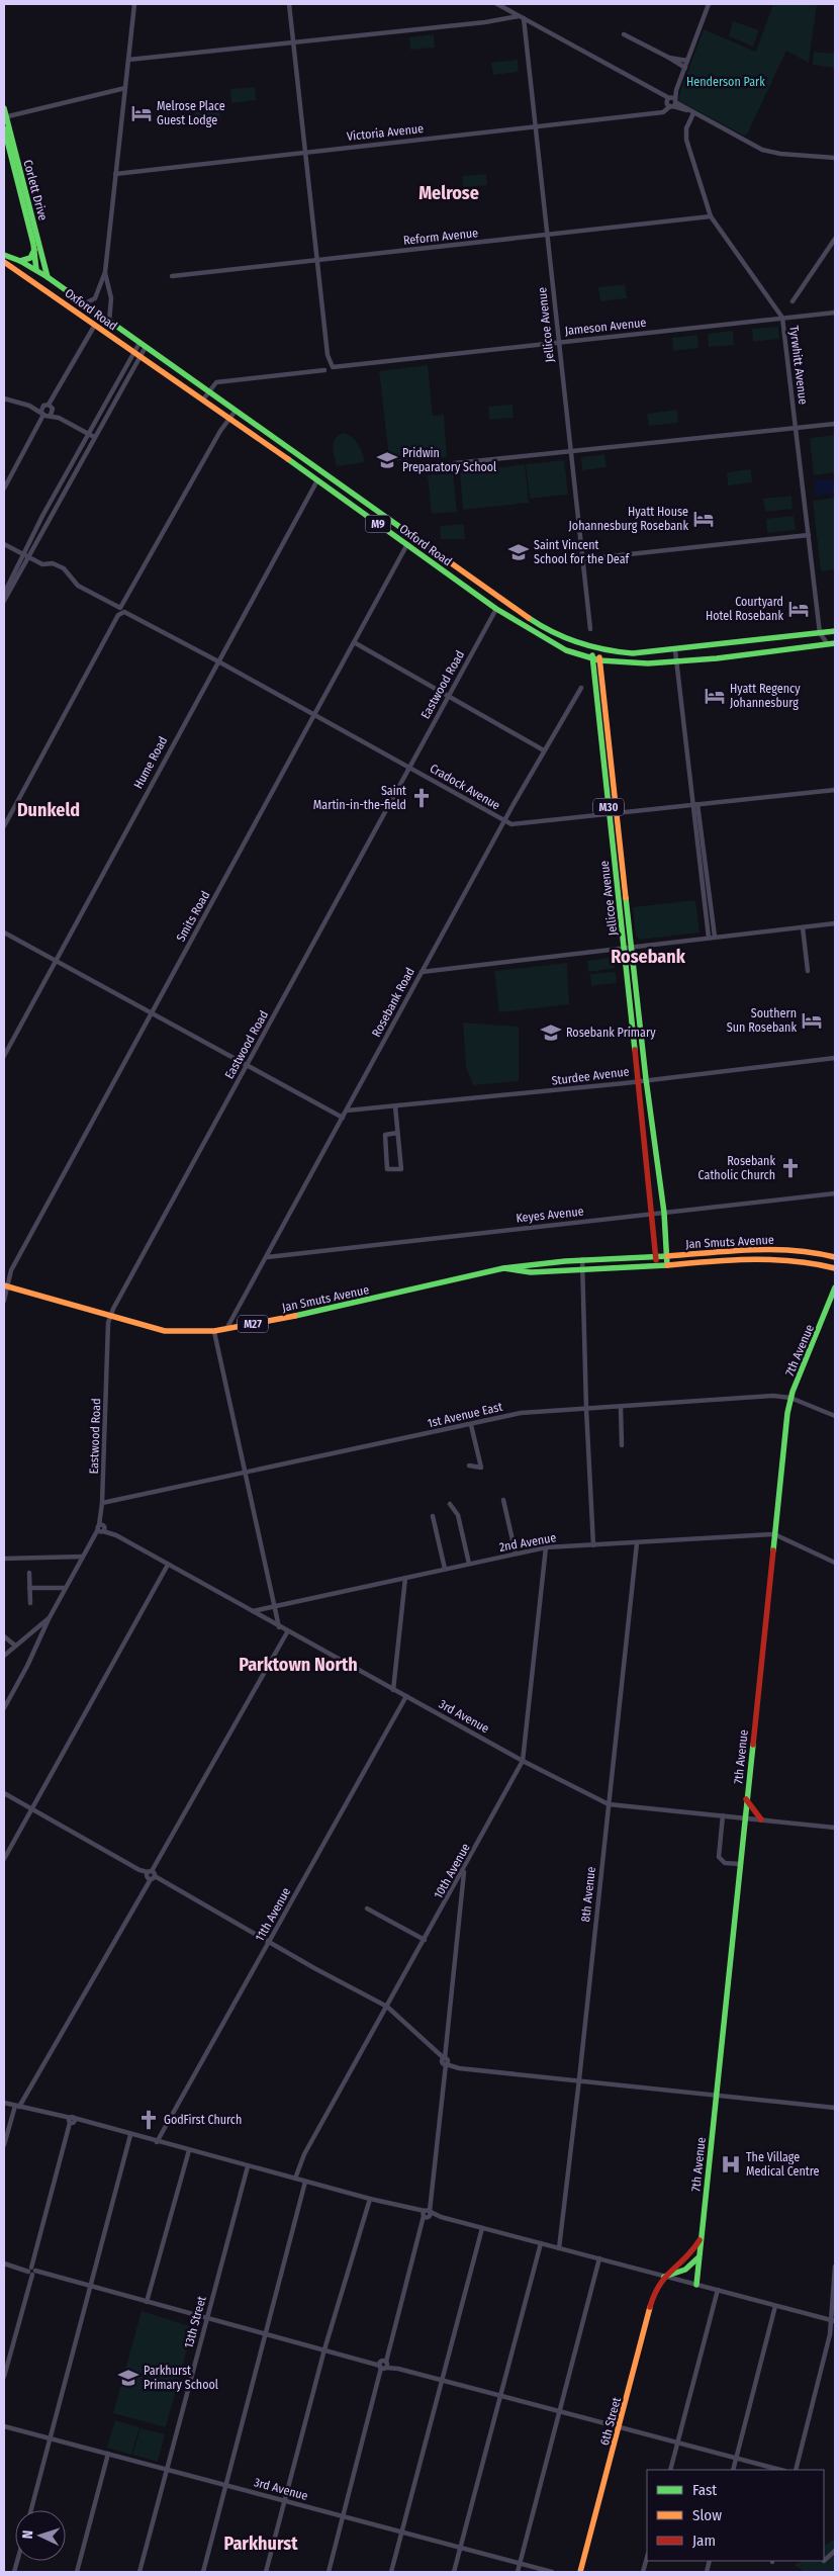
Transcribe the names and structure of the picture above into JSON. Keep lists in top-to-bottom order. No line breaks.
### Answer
{"streets":{"main road":["Corlett Drive","Oxford Road","Jellicoe Avenue","M9","M30","Jan Smuts Avenue","M27","7th Avenue","6th Street"],"street":["Victoria Avenue","Reform Avenue","Jameson Avenue","Tyrwhitt Avenue","Eastwood Road","Hume Road","Cradock Avenue","Smits Road","Rosebank Road","Sturdee Avenue","Keyes Avenue","1st Avenue East","2nd Avenue","3rd Avenue","10th Avenue","8th Avenue","11th Avenue","13th Street"]},"crossings":[["Victoria Avenue","Jellicoe Avenue"],["Corlett Drive","Oxford Road"],["Reform Avenue","Jellicoe Avenue"],["Reform Avenue","Jameson Avenue"],["Reform Avenue","Tyrwhitt Avenue"],["Oxford Road","Jellicoe Avenue"],["Oxford Road","Tyrwhitt Avenue"],["Oxford Road","Eastwood Road"],["Oxford Road","Hume Road"],["Oxford Road","Smits Road"],["Jellicoe Avenue","Jameson Avenue"],["Jellicoe Avenue","Cradock Avenue"],["Jellicoe Avenue","Sturdee Avenue"],["Jellicoe Avenue","Keyes Avenue"],["Jellicoe Avenue","Jan Smuts Avenue"],["Jameson Avenue","Tyrwhitt Avenue"],["Eastwood Road","Cradock Avenue"],["Eastwood Road","Jan Smuts Avenue"],["Eastwood Road","1st Avenue East"],["Eastwood Road","3rd Avenue"],["Hume Road","Cradock Avenue"],["Cradock Avenue","Smits Road"],["Cradock Avenue","Rosebank Road"],["Smits Road","Jan Smuts Avenue"],["Rosebank Road","Sturdee Avenue"],["Rosebank Road","Keyes Avenue"],["Rosebank Road","Jan Smuts Avenue"],["7th Avenue","1st Avenue East"],["7th Avenue","2nd Avenue"],["7th Avenue","3rd Avenue"],["2nd Avenue","3rd Avenue"],["2nd Avenue","10th Avenue"],["2nd Avenue","8th Avenue"],["3rd Avenue","10th Avenue"],["3rd Avenue","8th Avenue"],["3rd Avenue","11th Avenue"],["3rd Avenue","13th Street"]],"districts":["Melrose","Dunkeld","Rosebank","Parktown North","Parkhurst"],"parks":["Henderson Park"],"places":{"hotel":["Melrose Place Guest Lodge","Hyatt House Johannesburg Rosebank","Courtyard Hotel Rosebank","Hyatt Regency Johannesburg","Southern Sun Rosebank"],"school or university":["Pridwin Preparatory School","Saint Vincent School for the Deaf","Rosebank Primary","Parkhurst Primary School"],"church":["Saint Martin-in-the-field","Rosebank Catholic Church","GodFirst Church"],"hospital":["The Village Medical Centre"]},"legend":["Fast","Slow","Jam"],"north":"left"}
